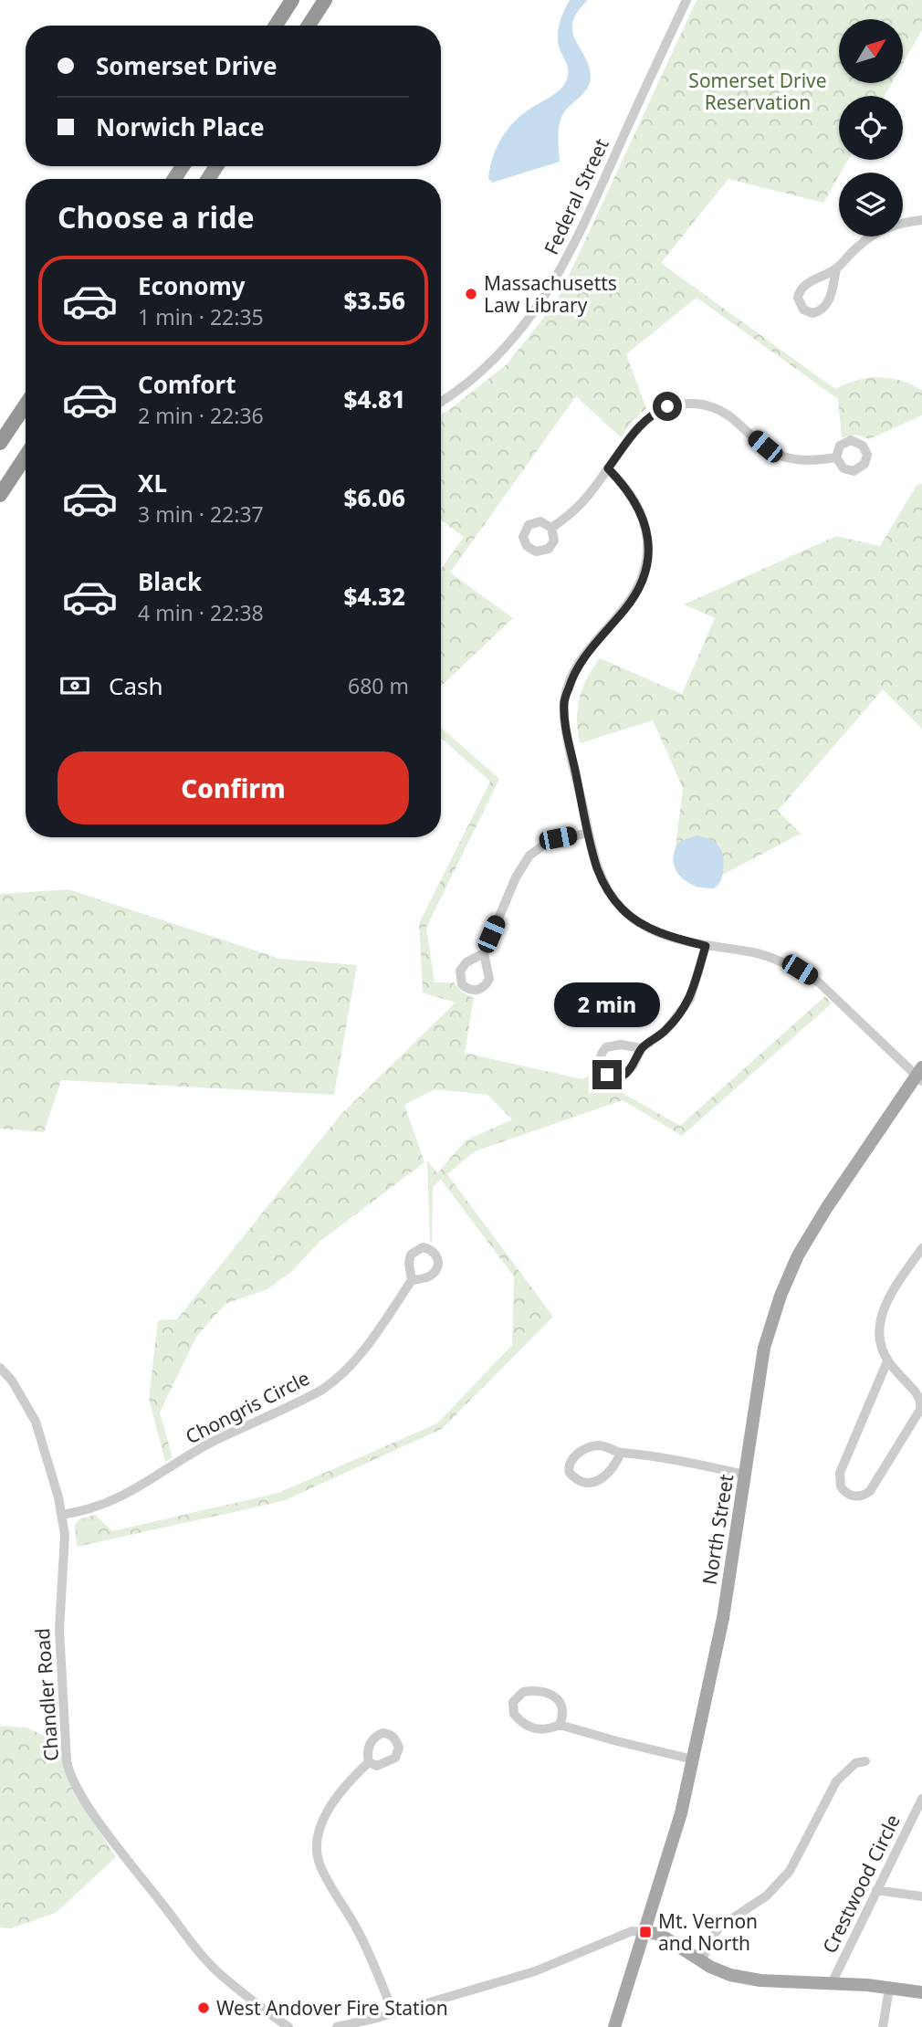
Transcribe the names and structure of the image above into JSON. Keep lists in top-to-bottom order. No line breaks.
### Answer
{"streets":{"main road":["North Street"],"street":["Federal Street","Chongris Circle","Chandler Road","Crestwood Circle"]},"crossings":[["Chongris Circle","Chandler Road"]],"parks":["Somerset Drive Reservation"],"places":{"other":["Massachusetts Law Library","West Andover Fire Station"],"transit":["Mt. Vernon and North"]},"north":"top right","page":{"banner":["Somerset Drive","Norwich Place"],"heading":"Choose a ride","list":[{"name":"Economy","note":"1 min · 22:35","value":"$3.56"},{"name":"Comfort","note":"2 min · 22:36","value":"$4.81"},{"name":"XL","note":"3 min · 22:37","value":"$6.06"},{"name":"Black","note":"4 min · 22:38","value":"$4.32"}],"pay":["Cash","680 m"],"buttons":"Confirm","bubble":"2 min"}}
